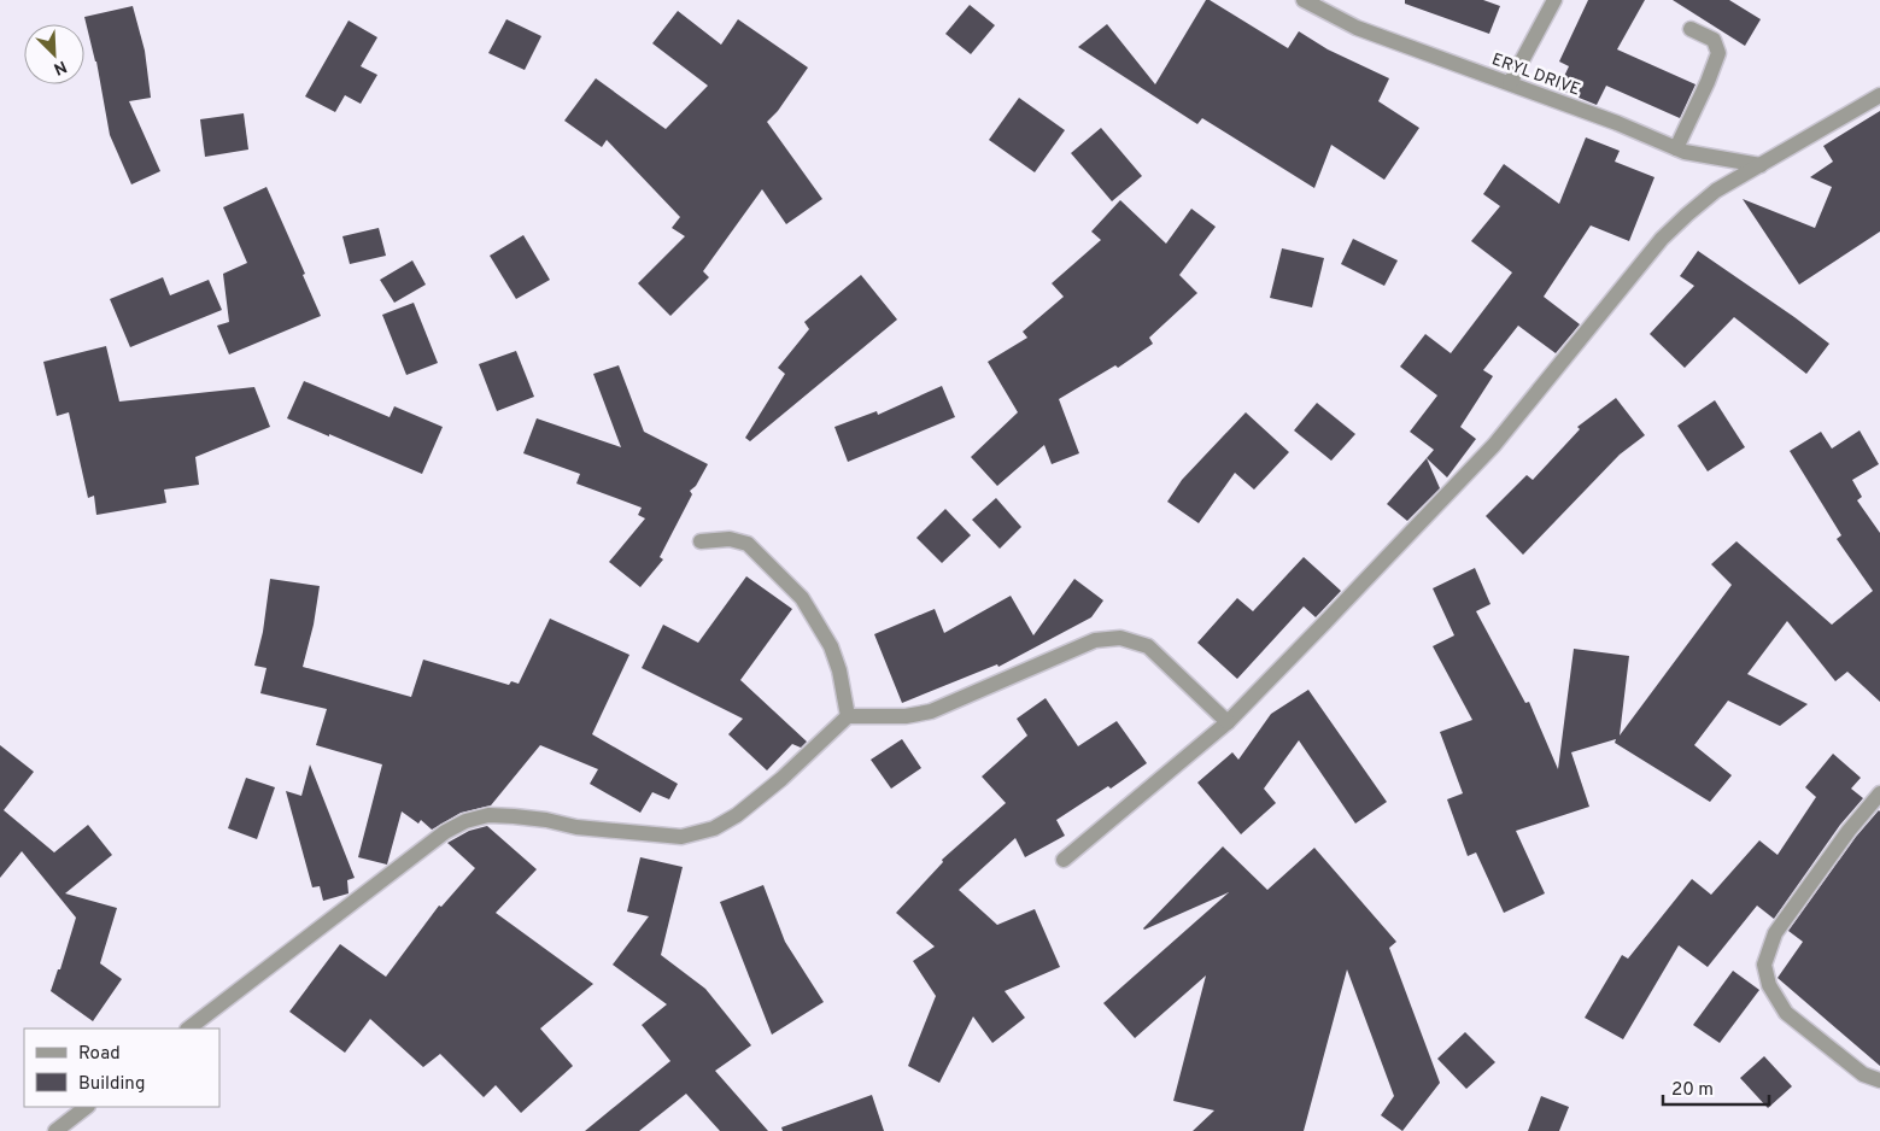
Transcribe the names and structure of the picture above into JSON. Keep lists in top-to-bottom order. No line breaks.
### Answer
{"streets":{"street":["ERYL DRIVE"]},"legend":["Road","Building"],"scale_bar":"20 m","north":"bottom right"}
